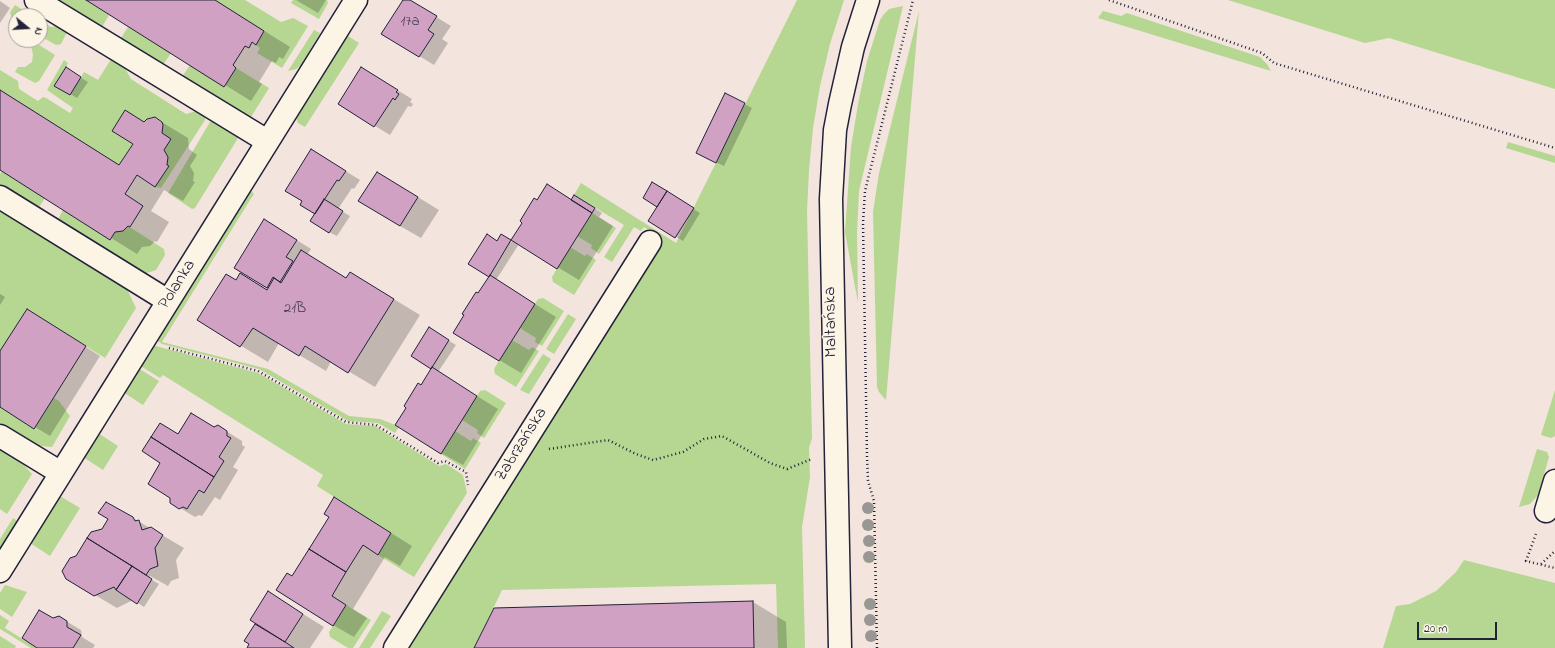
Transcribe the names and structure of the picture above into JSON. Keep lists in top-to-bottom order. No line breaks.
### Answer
{"streets":{"street":["Polanka","Maltańska","Zabrzańska"]},"house_numbers":["17a","21B"],"scale_bar":"20 m","north":"right"}
